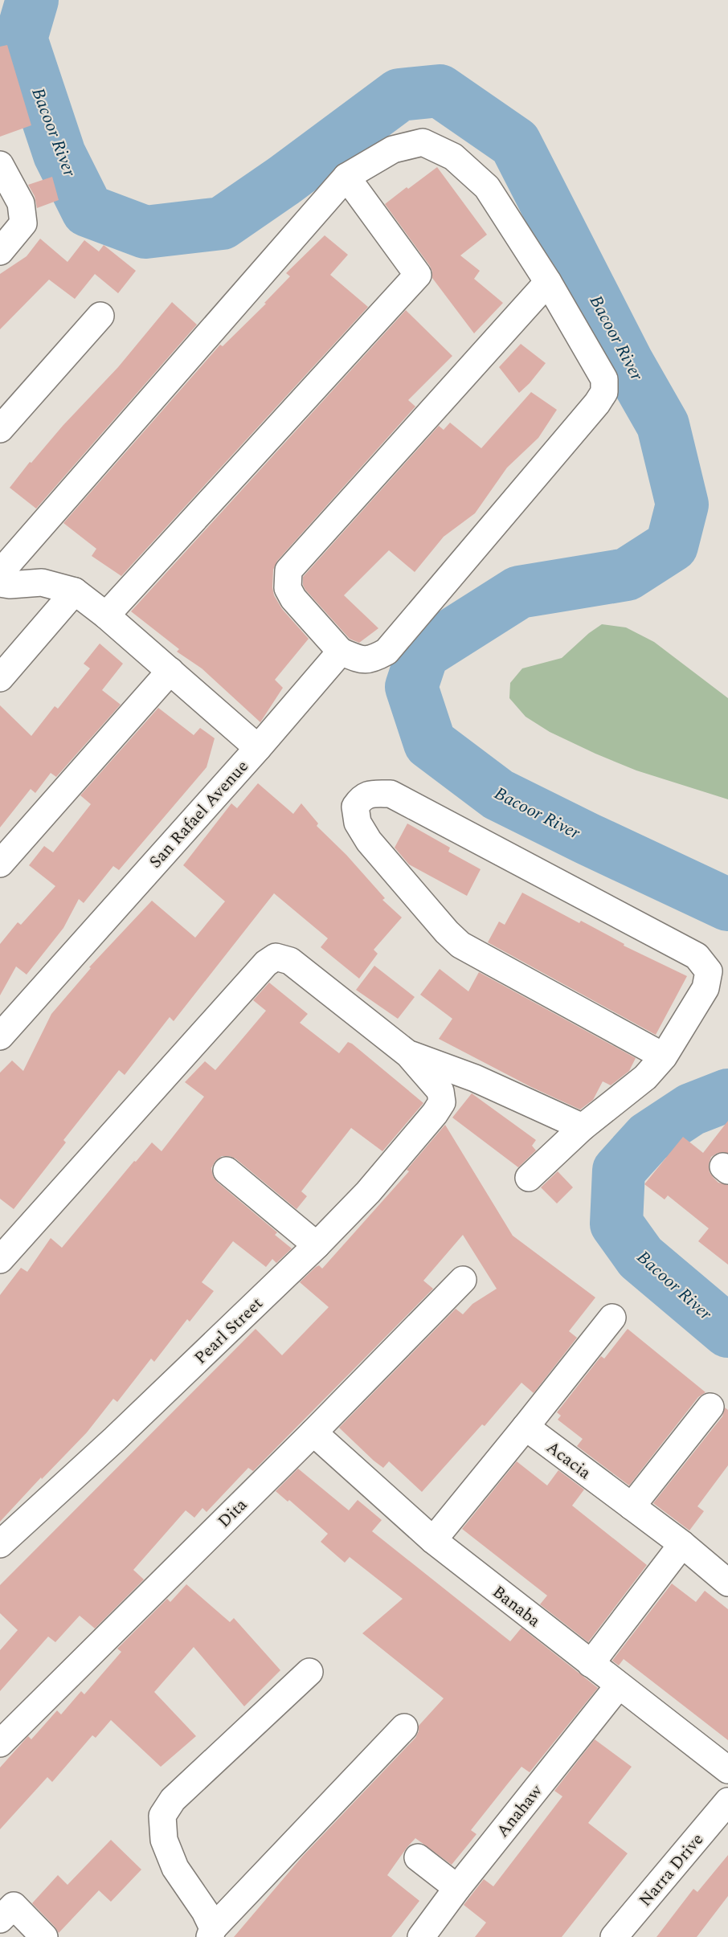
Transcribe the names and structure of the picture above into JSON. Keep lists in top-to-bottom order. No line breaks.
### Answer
{"streets":{"street":["San Rafael Avenue","Pearl Street","Acacia","Dita","Banaba","Anahaw","Narra Drive"]},"crossings":[["Dita","Banaba"],["Banaba","Anahaw"]],"water":["Bacoor River"]}
